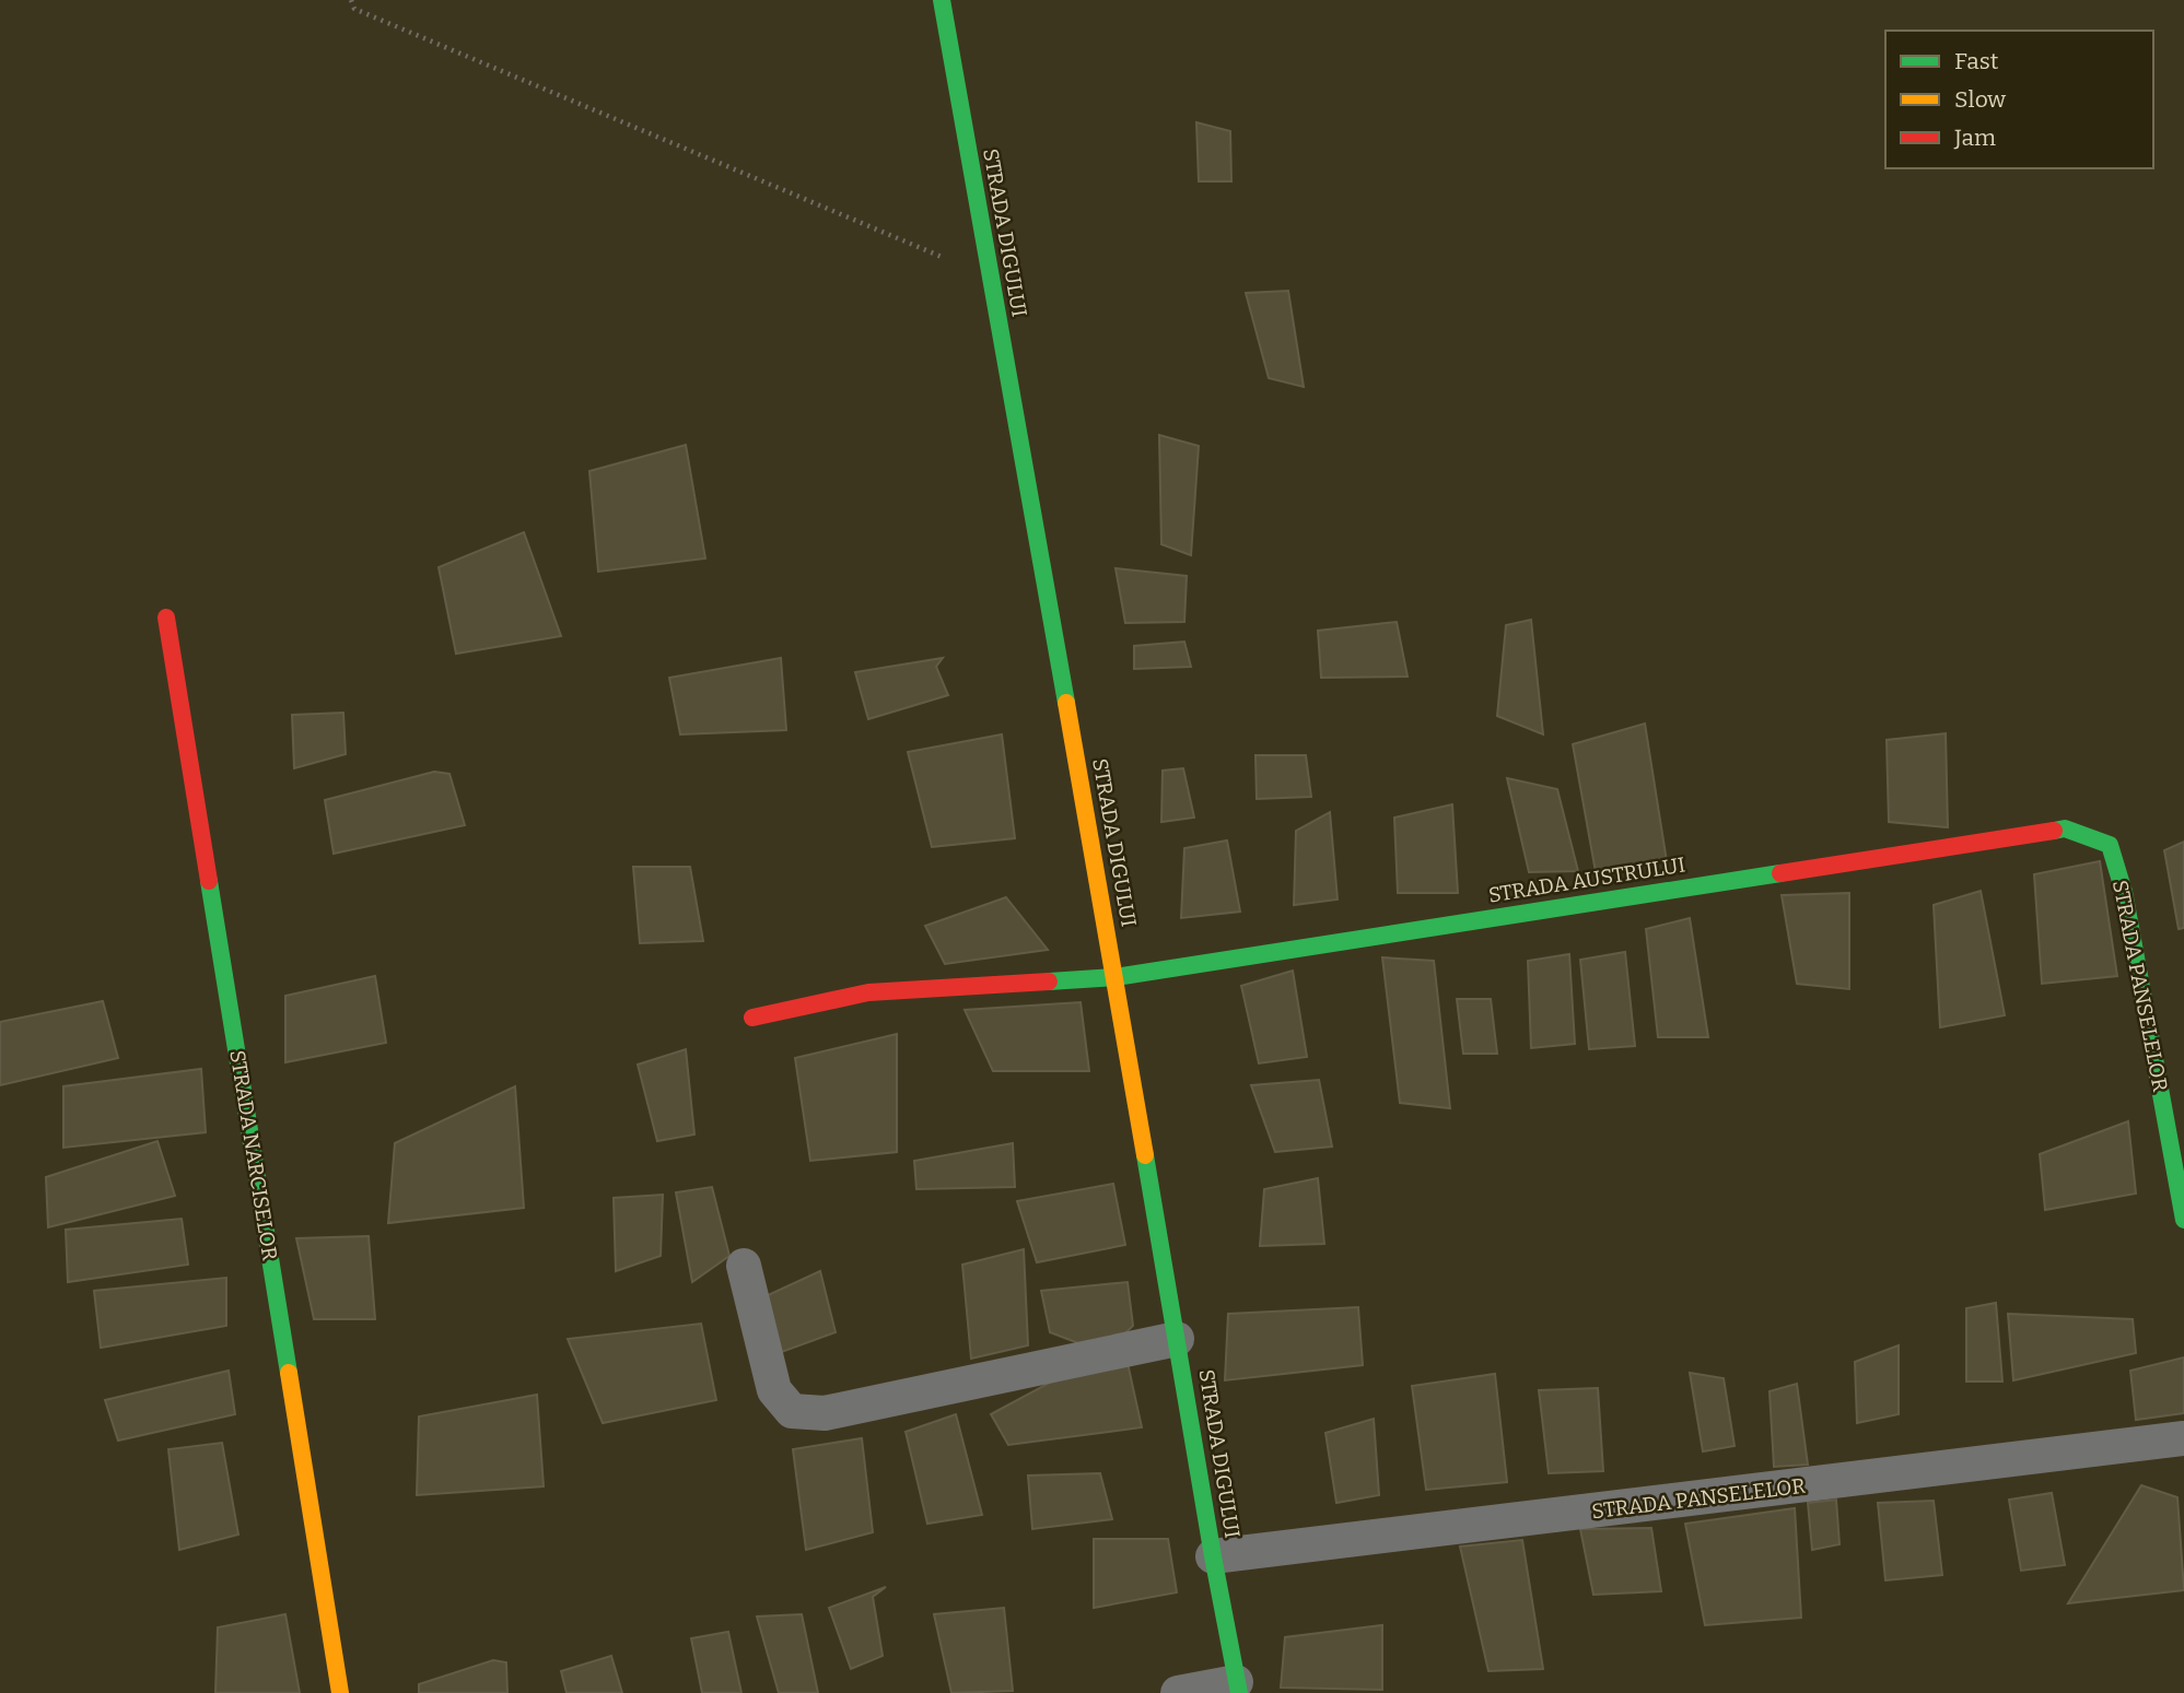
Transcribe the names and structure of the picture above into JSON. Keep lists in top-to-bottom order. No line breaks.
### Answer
{"streets":{"street":["STRADA DIGULUI","STRADA AUSTRULUI","STRADA PANSELELOR","STRADA NARCISELOR"]},"crossings":[["STRADA DIGULUI","STRADA AUSTRULUI"],["STRADA DIGULUI","STRADA PANSELELOR"],["STRADA AUSTRULUI","STRADA PANSELELOR"]],"legend":["Fast","Slow","Jam"]}
